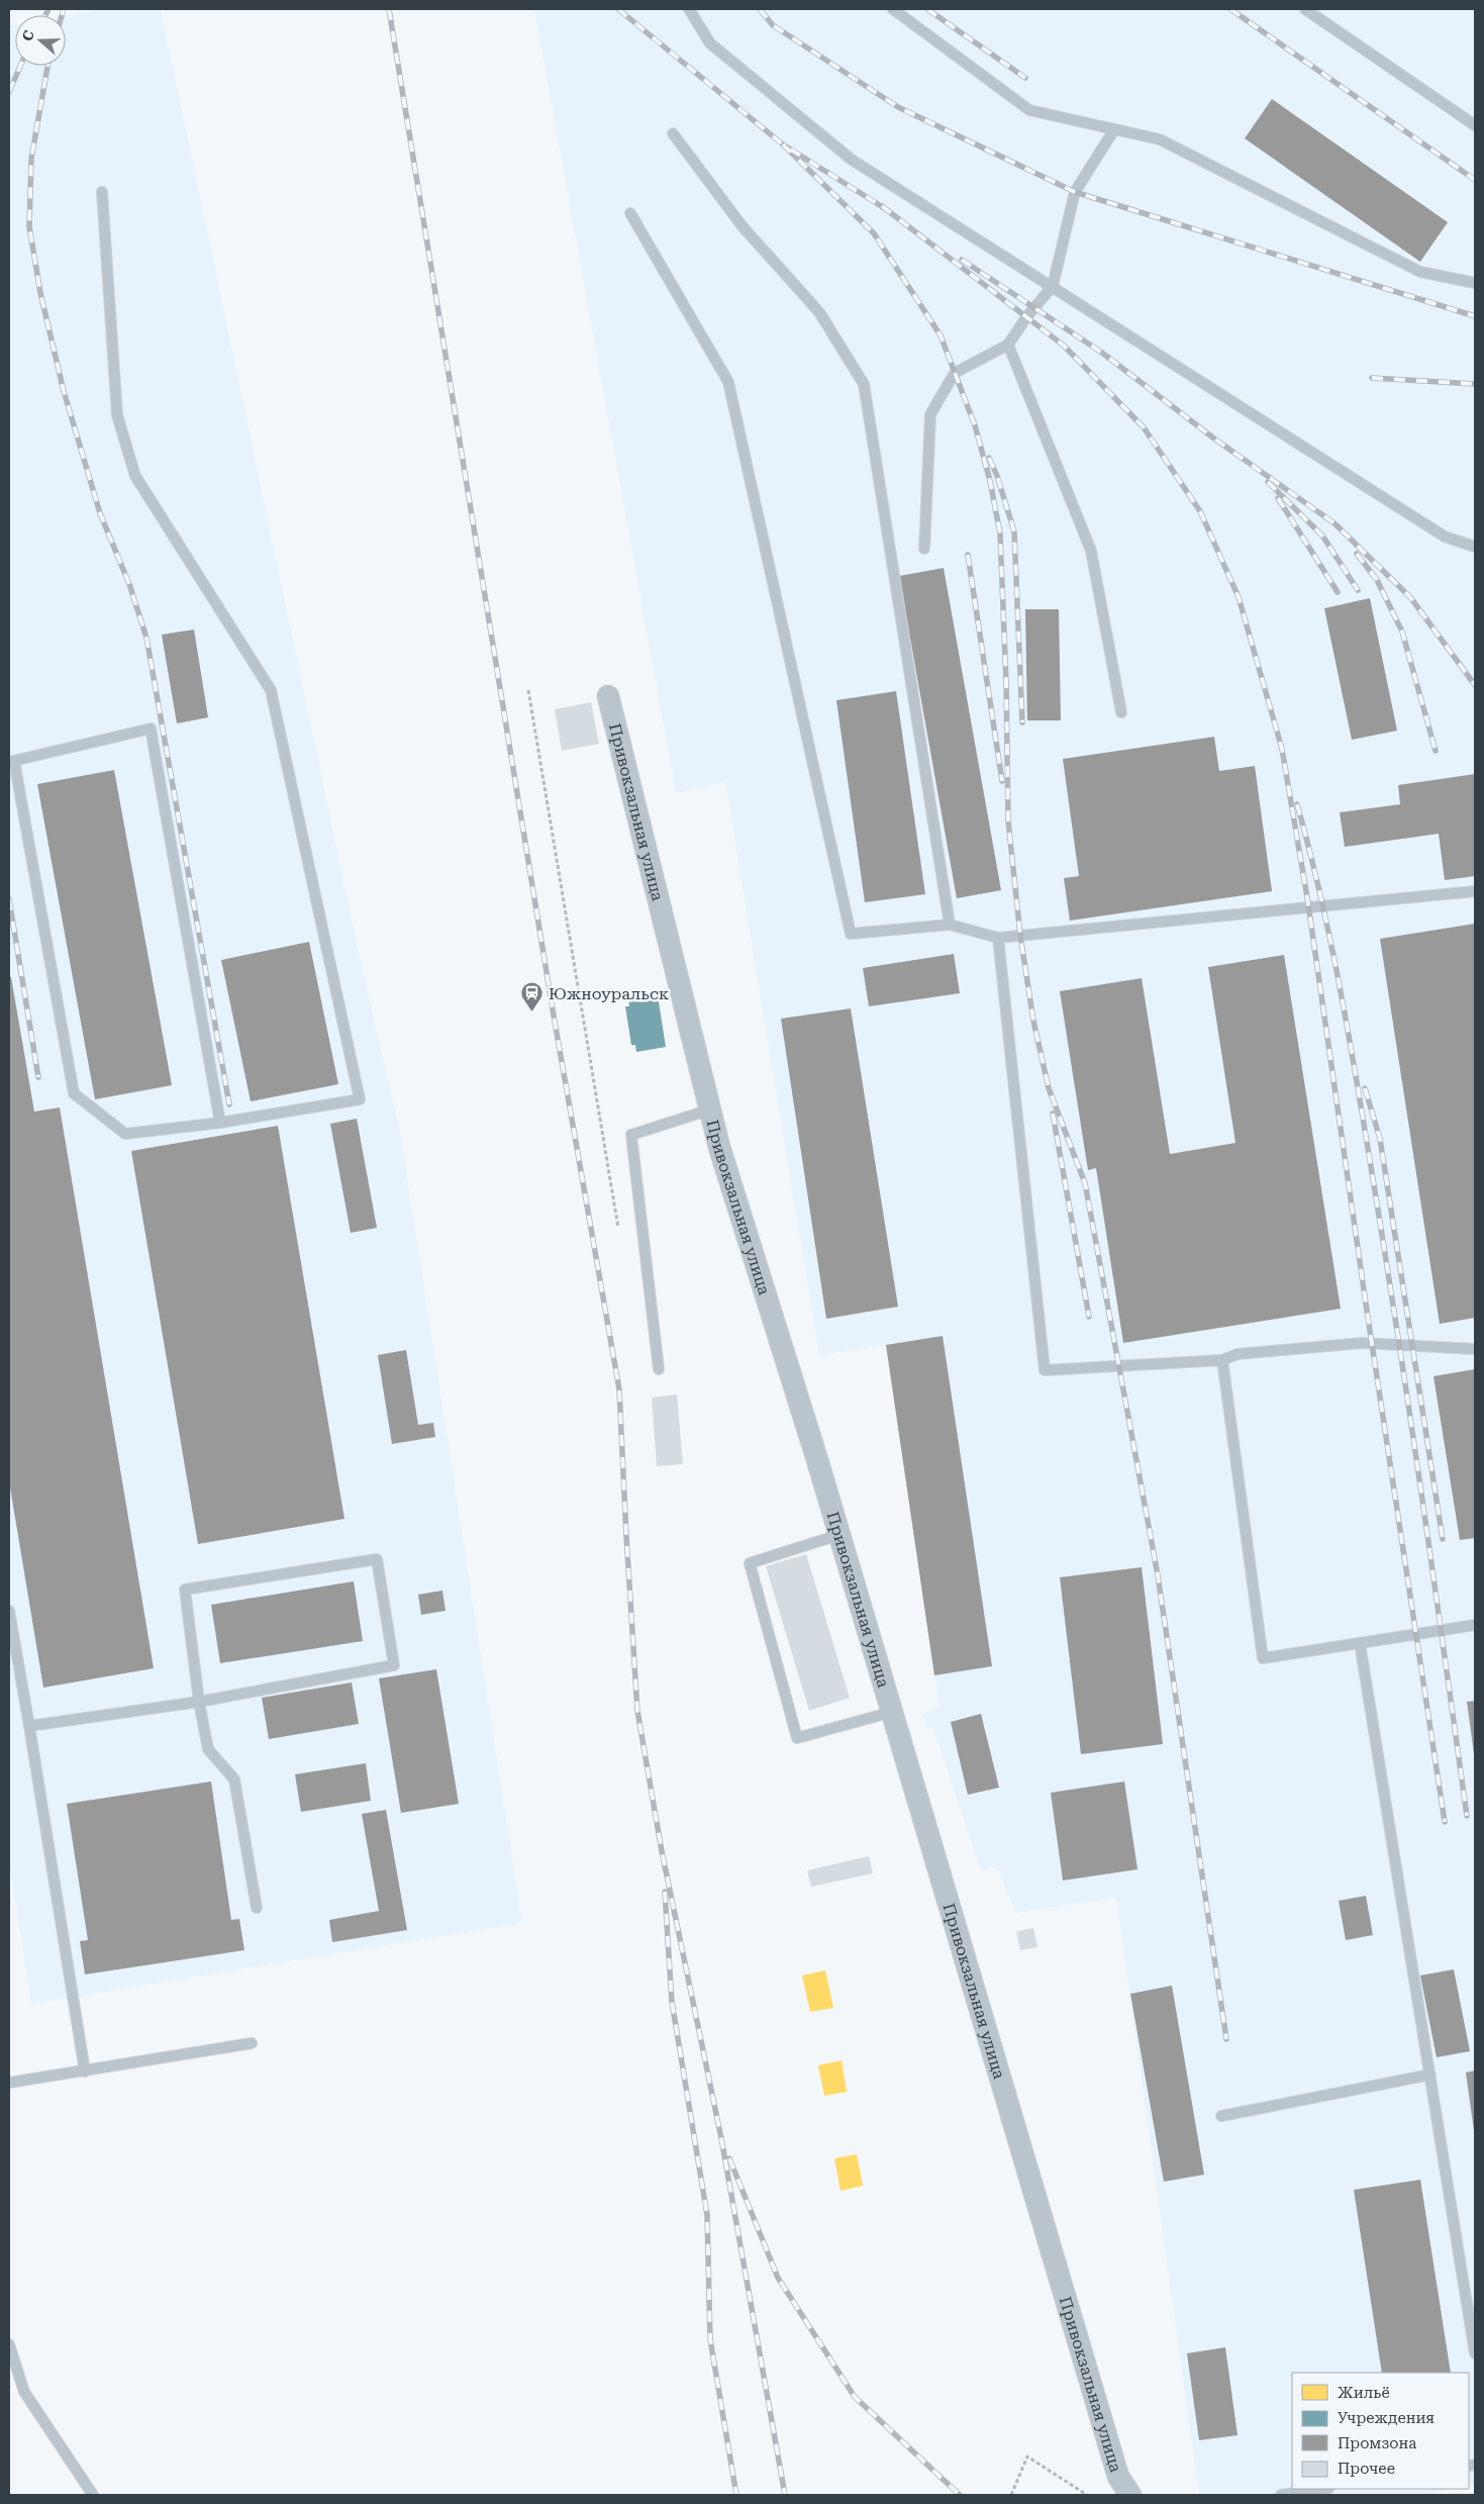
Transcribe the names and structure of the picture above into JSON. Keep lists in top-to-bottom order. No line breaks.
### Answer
{"streets":{"street":["Привокзальная улица"]},"places":{"station":["Южноуральск"]},"legend":["Жильё","Учреждения","Промзона","Прочее"],"north":"left"}
